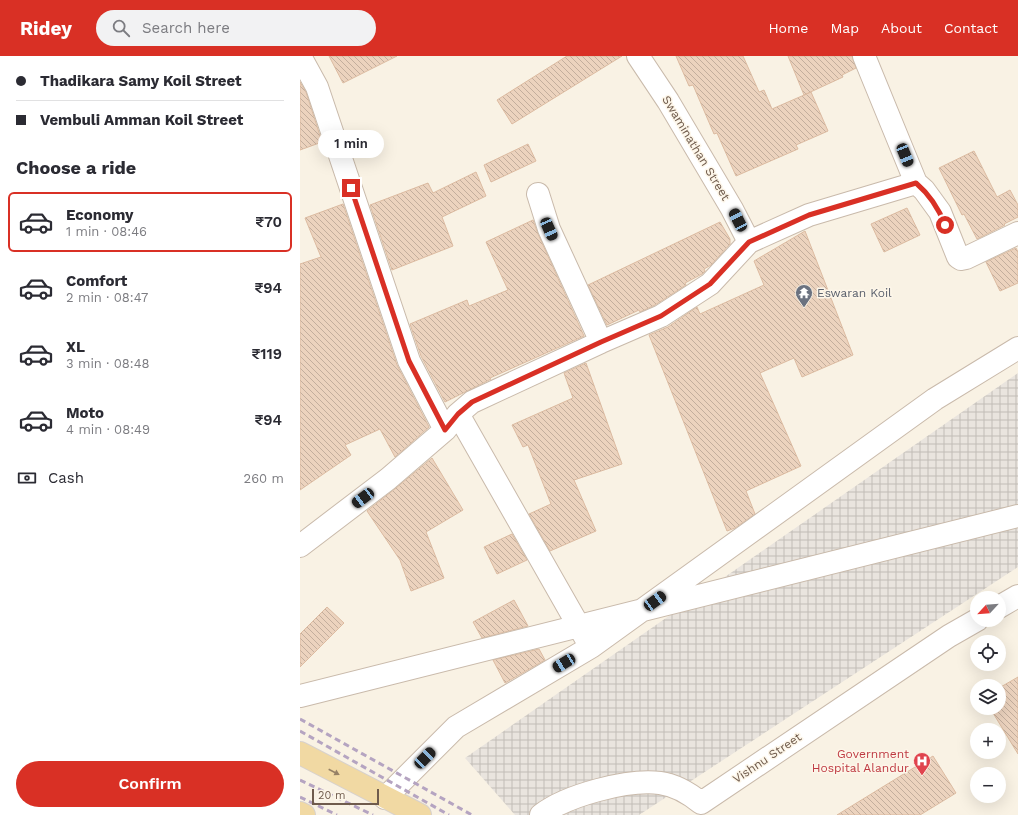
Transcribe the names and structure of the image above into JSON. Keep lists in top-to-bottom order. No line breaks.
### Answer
{"streets":{"street":["Swaminathan Street","Vishnu Street"]},"places":{"temple":["Eswaran Koil"],"hospital":["Government Hospital Alandur"]},"scale_bar":"20 m","north":"bottom left","page":{"header":"Ridey","search":"Search here","nav":["Home","Map","About","Contact"],"banner":["Thadikara Samy Koil Street","Vembuli Amman Koil Street"],"bubble":"1 min","heading":"Choose a ride","list":[{"name":"Economy","note":"1 min · 08:46","value":"₹70"},{"name":"Comfort","note":"2 min · 08:47","value":"₹94"},{"name":"XL","note":"3 min · 08:48","value":"₹119"},{"name":"Moto","note":"4 min · 08:49","value":"₹94"}],"pay":["Cash","260 m"],"map_buttons":["+","−"],"buttons":"Confirm","scale":"20 m"}}
